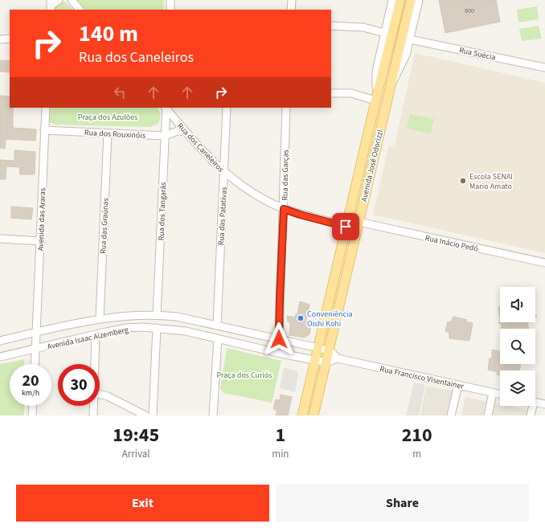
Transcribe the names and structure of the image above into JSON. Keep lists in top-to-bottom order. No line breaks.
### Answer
{"streets":{"main road":["Avenida José Odorizzi"],"street":["Rua Suécia","Rua dos Rouxinóis","Rua dos Caneleiros","Rua das Garças","Rua dos Tangarás","Rua das Patativas","Avenida das Araras","Rua das Graúnas","Rua Inácio Pedó","Avenida Isaac Aizemberg","Rua Francisco Visentainer"]},"crossings":[["Rua Suécia","Avenida José Odorizzi"],["Rua dos Rouxinóis","Rua dos Caneleiros"],["Rua dos Rouxinóis","Rua dos Tangarás"],["Rua dos Rouxinóis","Avenida das Araras"],["Rua dos Rouxinóis","Rua das Graúnas"],["Rua dos Caneleiros","Avenida José Odorizzi"],["Rua dos Caneleiros","Rua das Garças"],["Rua dos Caneleiros","Rua dos Tangarás"],["Rua dos Caneleiros","Rua das Patativas"],["Avenida José Odorizzi","Rua Inácio Pedó"],["Avenida José Odorizzi","Avenida Isaac Aizemberg"],["Rua das Garças","Avenida Isaac Aizemberg"],["Rua dos Tangarás","Avenida Isaac Aizemberg"],["Rua das Patativas","Avenida Isaac Aizemberg"],["Avenida das Araras","Avenida Isaac Aizemberg"],["Rua das Graúnas","Avenida Isaac Aizemberg"]],"parks":["Praça dos Azulões","Praça dos Curiós"],"places":["Escola SENAI Mario Amato","Conveniência Oishi Kohi"],"house_numbers":["900"],"page":{"turn":["140 m","Rua dos Caneleiros"],"speed":"20 km/h","limit":"30","eta":["19:45","Arrival","1","min","210","m"],"buttons":["Exit","Share"]}}
